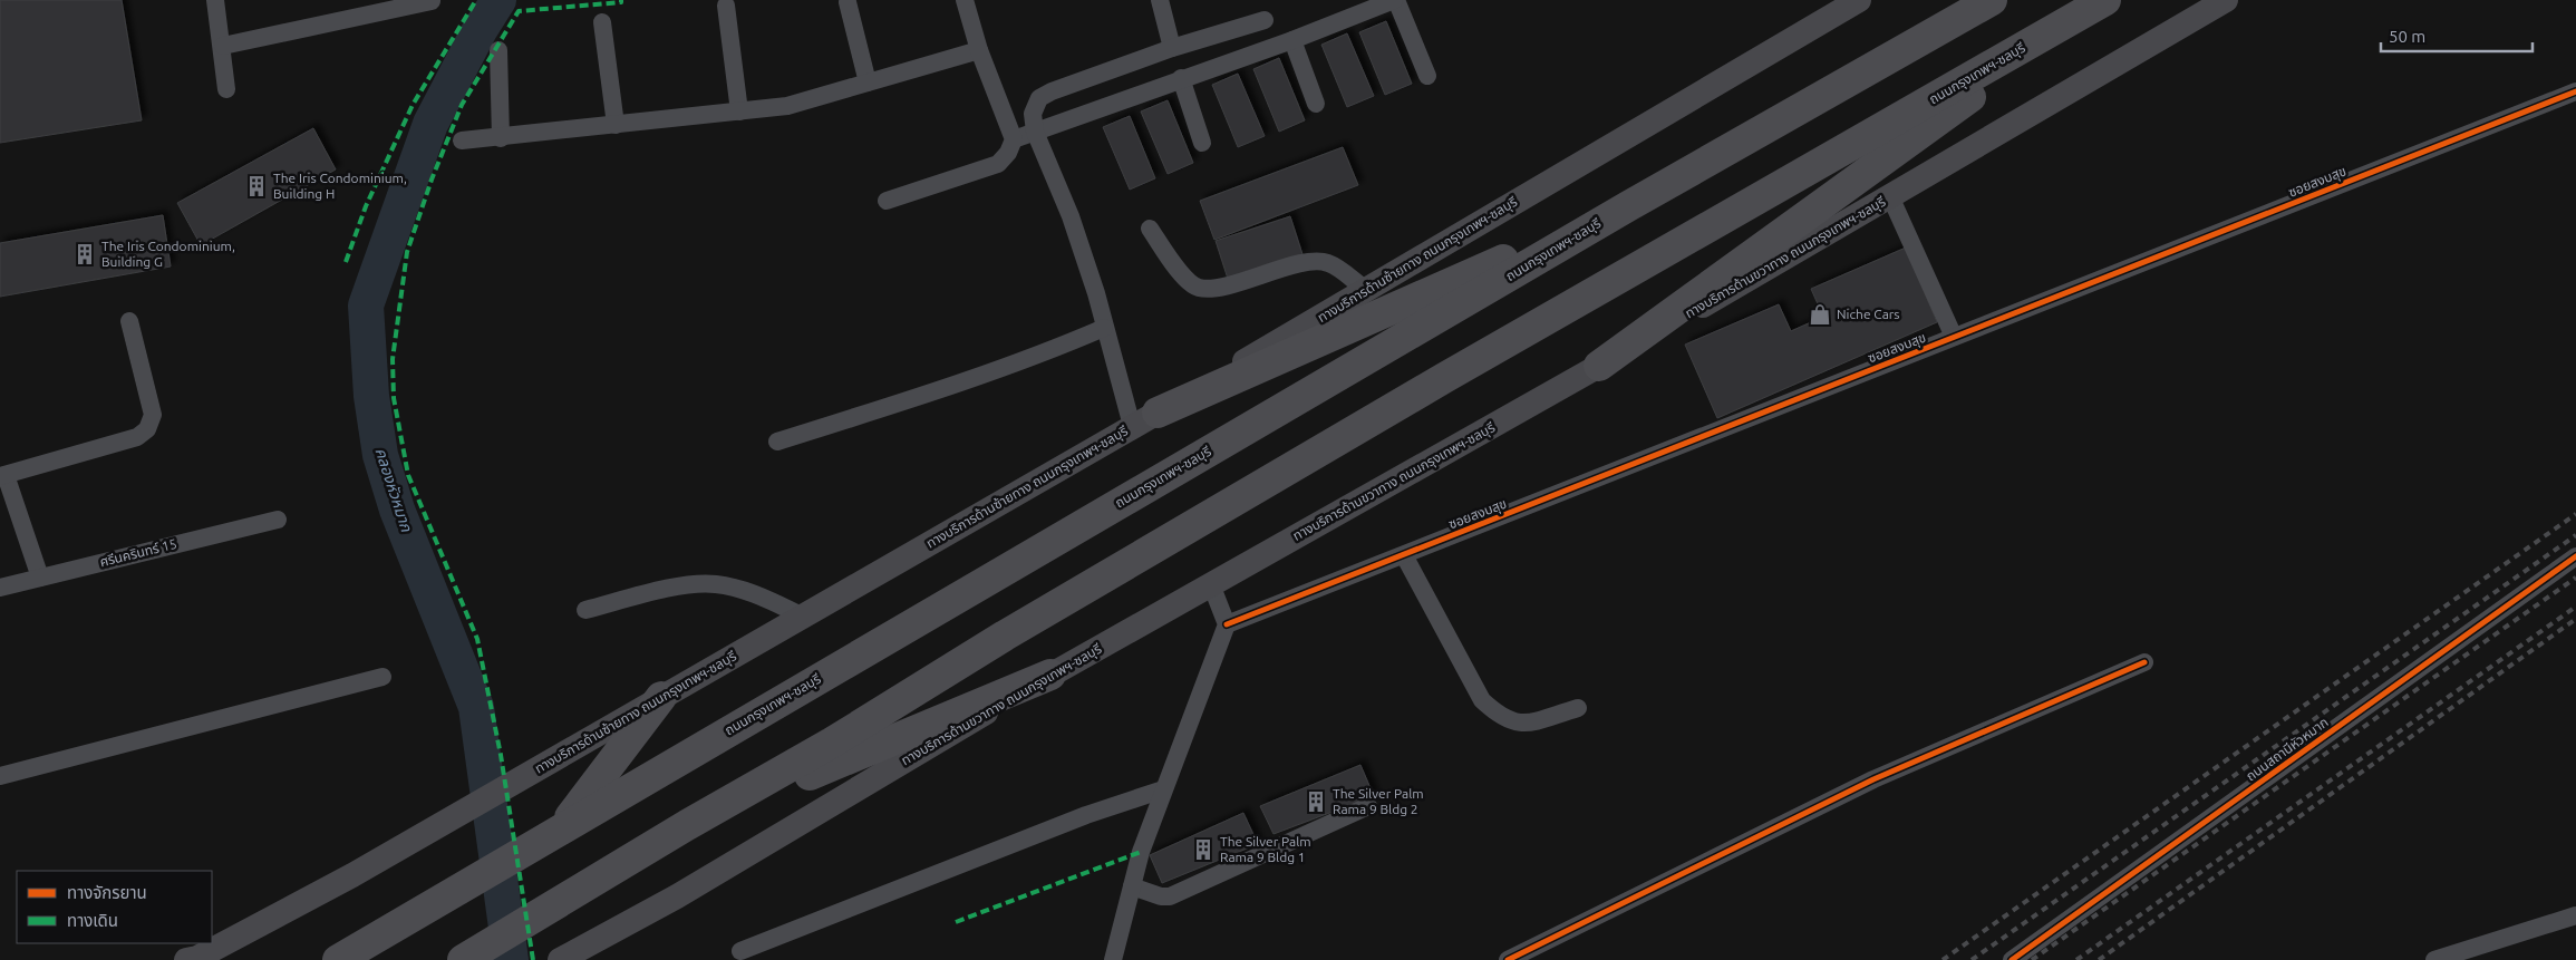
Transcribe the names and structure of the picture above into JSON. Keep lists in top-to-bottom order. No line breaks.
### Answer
{"streets":{"highway":["ถนนกรุงเทพฯ-ชลบุรี"],"main road":["ทางบริการด้านขวาทาง ถนนกรุงเทพฯ-ชลบุรี","ทางบริการด้านซ้ายทาง ถนนกรุงเทพฯ-ชลบุรี"],"street":["ซอยสงบสุข","ศรีนครินทร์ 15","ถนนสถานีหัวหมาก"]},"water":["คลองหัวหมาก"],"places":{"building":["The Iris Condominium, Building H","The Iris Condominium, Building G","The Silver Palm Rama 9 Bldg 2","The Silver Palm Rama 9 Bldg 1"],"shop":["Niche Cars"]},"legend":["ทางจักรยาน","ทางเดิน"],"scale_bar":"50 m"}
